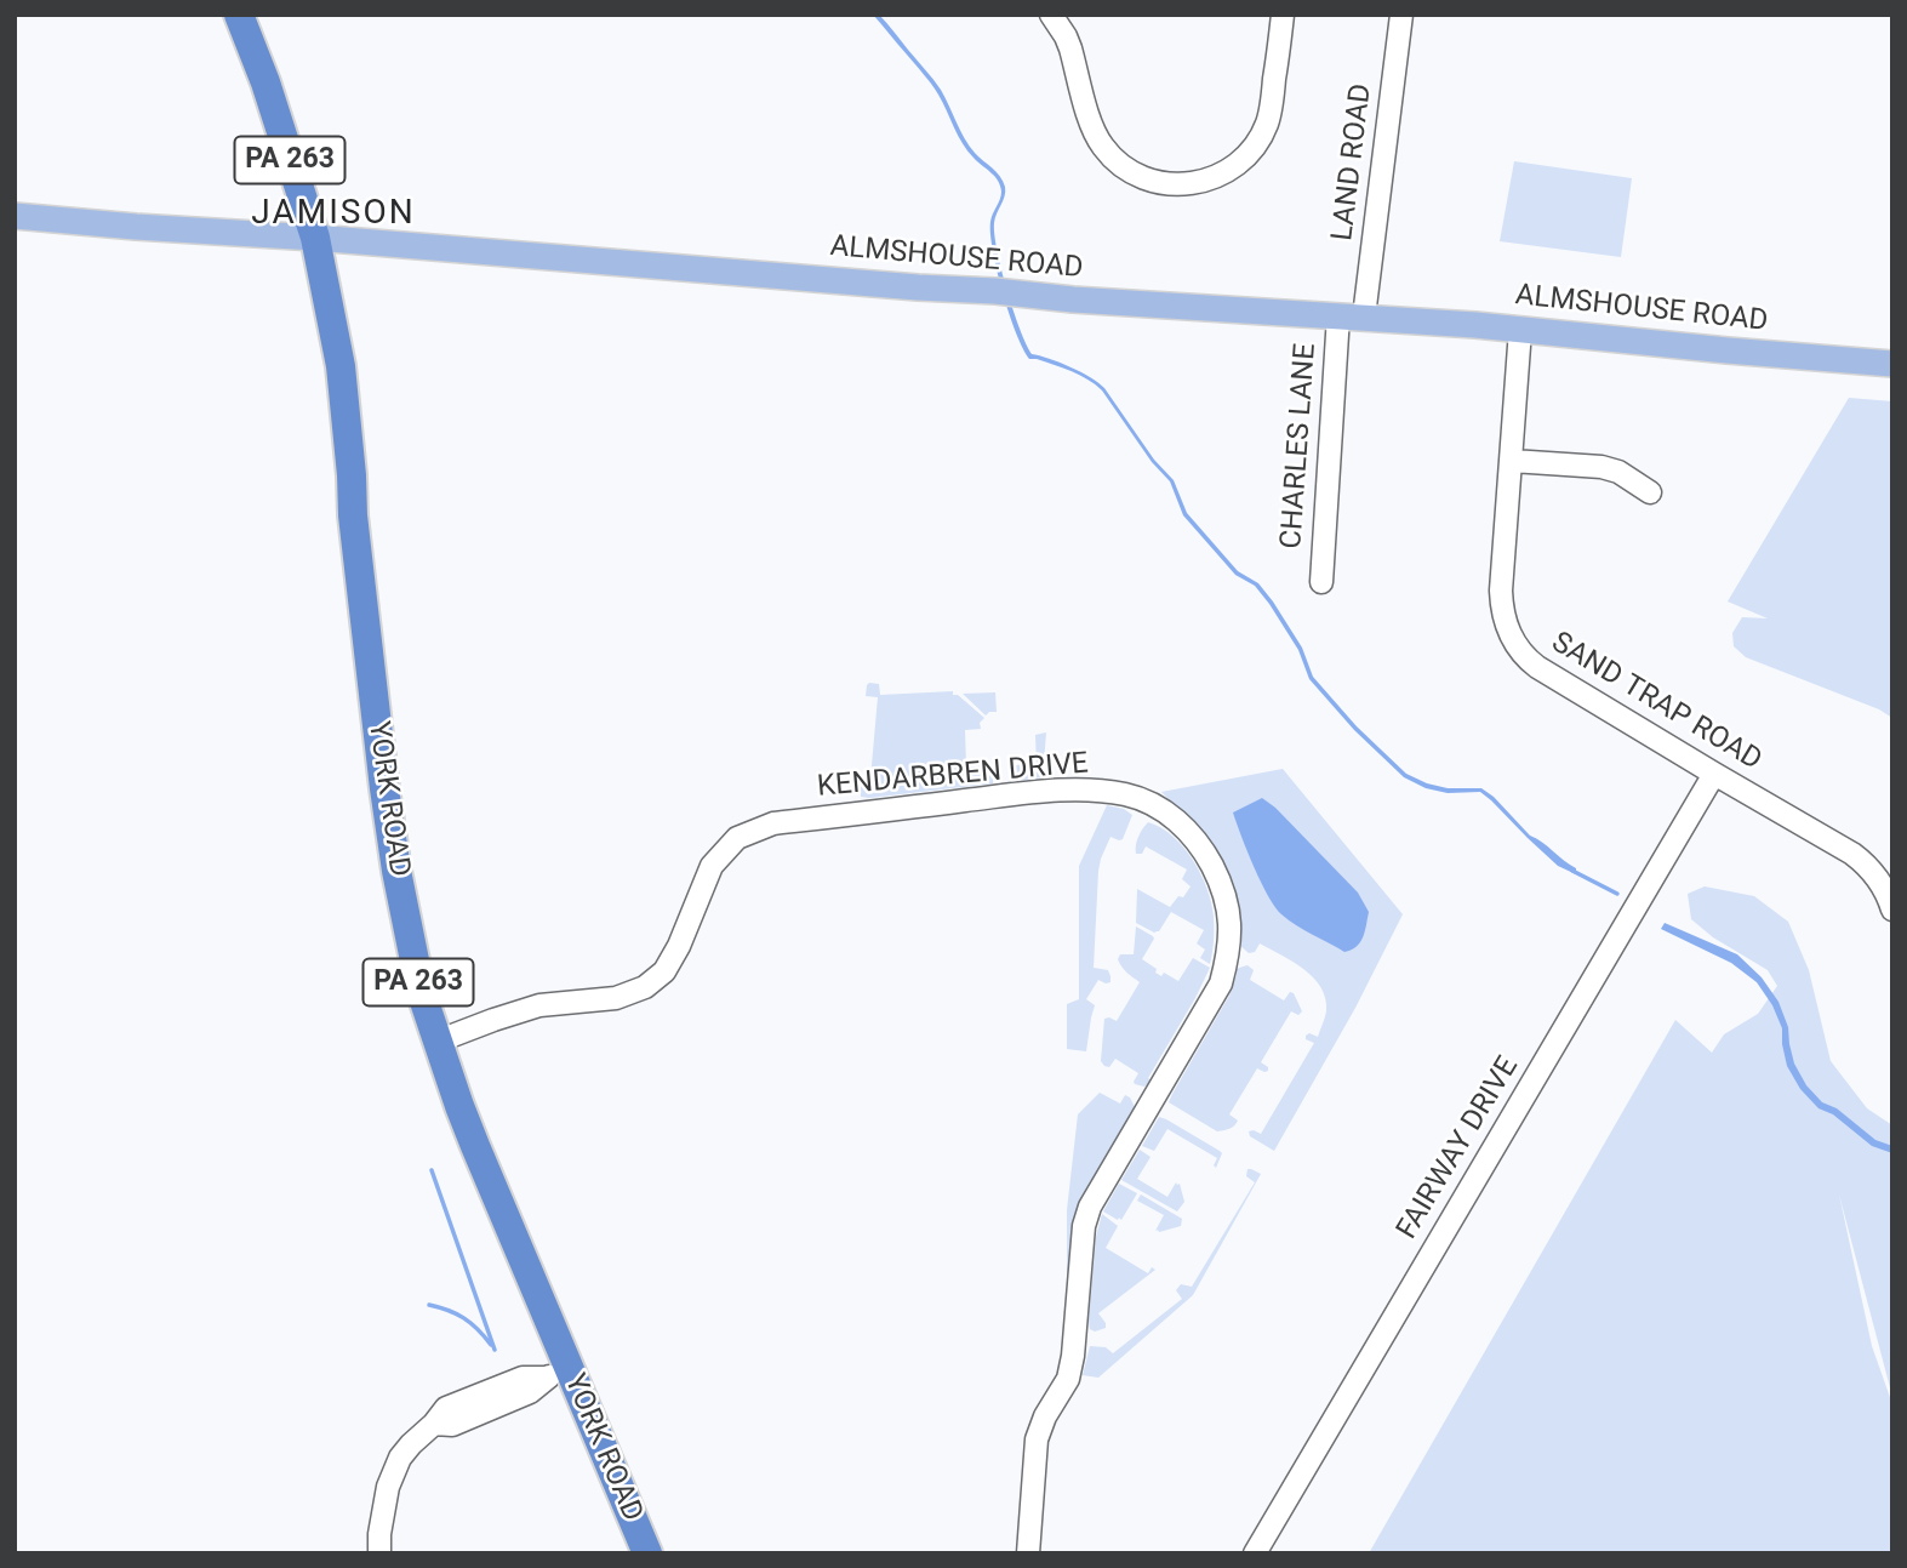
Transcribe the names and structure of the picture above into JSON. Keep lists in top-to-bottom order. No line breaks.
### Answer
{"streets":{"highway":["PA 263","YORK ROAD"],"main road":["ALMSHOUSE ROAD"],"street":["LAND ROAD","CHARLES LANE","SAND TRAP ROAD","KENDARBREN DRIVE","FAIRWAY DRIVE"]},"crossings":[["LAND ROAD","ALMSHOUSE ROAD"],["LAND ROAD","CHARLES LANE"],["ALMSHOUSE ROAD","CHARLES LANE"],["ALMSHOUSE ROAD","SAND TRAP ROAD"],["ALMSHOUSE ROAD","YORK ROAD"],["SAND TRAP ROAD","FAIRWAY DRIVE"],["KENDARBREN DRIVE","YORK ROAD"]],"districts":["JAMISON"]}
